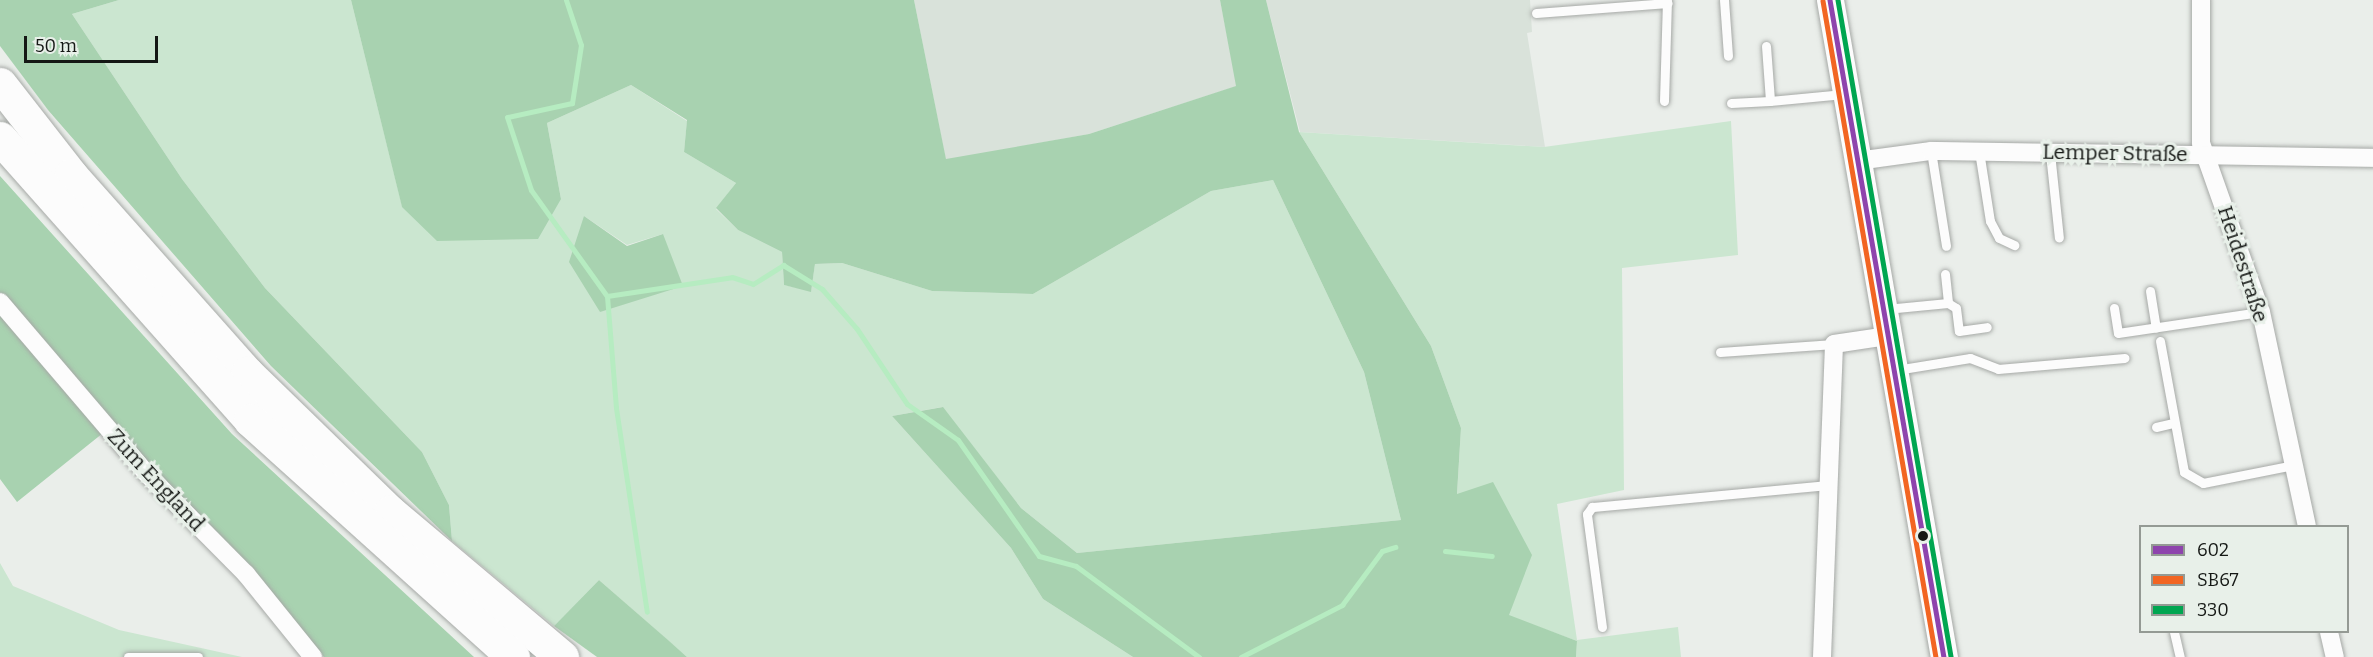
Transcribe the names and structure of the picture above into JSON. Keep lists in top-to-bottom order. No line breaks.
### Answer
{"streets":{"street":["Lemper Straße","Heidestraße","Zum England"]},"crossings":[["Lemper Straße","Heidestraße"]],"lines":["transit line 602","transit line 330","transit line SB67"],"legend":["602","SB67","330"],"scale_bar":"50 m"}
